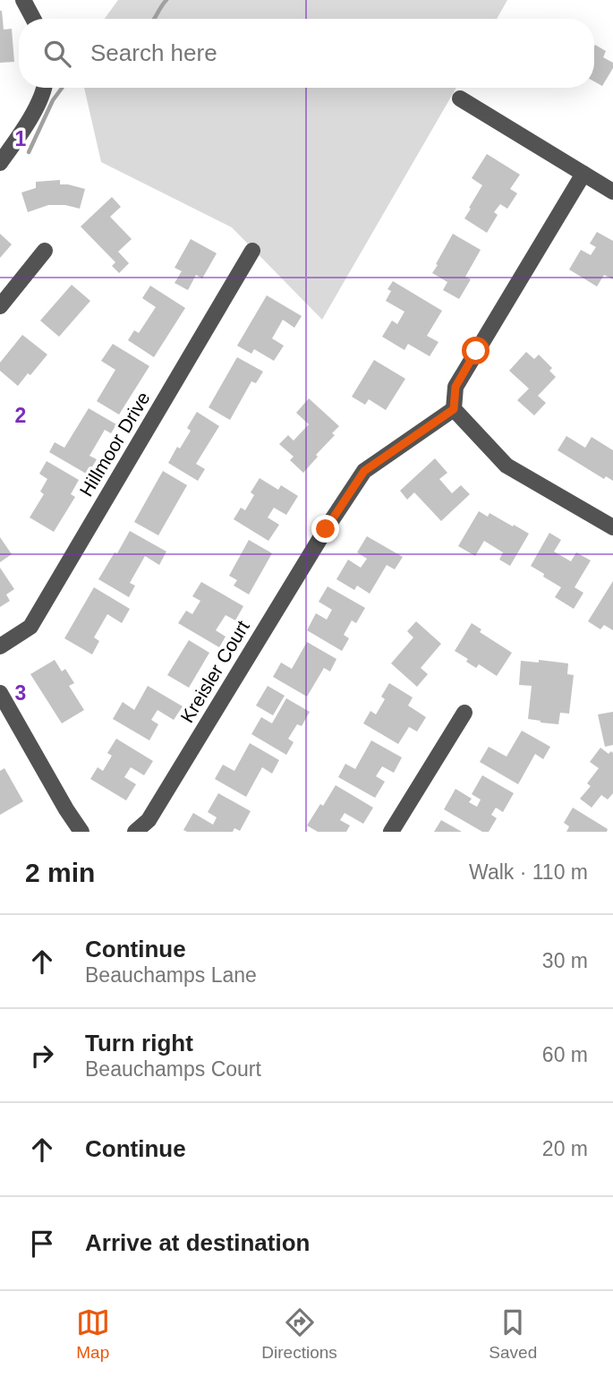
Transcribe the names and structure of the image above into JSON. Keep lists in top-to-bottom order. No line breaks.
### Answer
{"streets":{"street":["Hillmoor Drive","Kreisler Court"]},"page":{"search":"Search here","heading":["2 min","Walk · 110 m"],"list":[["Continue","Beauchamps Lane","30 m"],["Turn right","Beauchamps Court","60 m"],["Continue","20 m"],"Arrive at destination"],"nav":["Map","Directions","Saved"]},"grid":{"rows":["1","2","3"]}}
